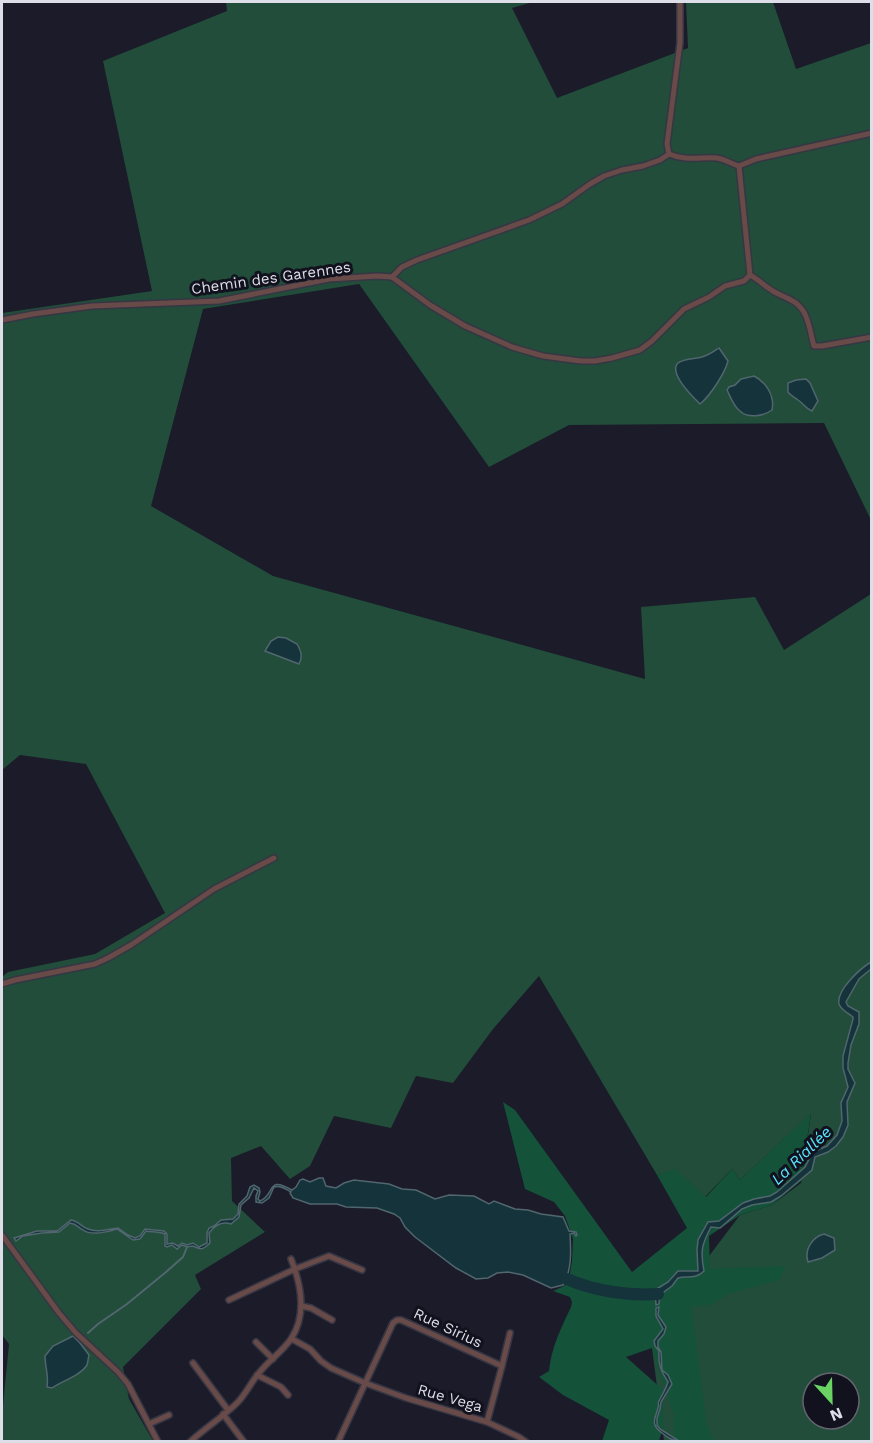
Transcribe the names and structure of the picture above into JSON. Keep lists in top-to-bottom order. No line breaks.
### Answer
{"streets":{"street":["Chemin des Garennes","Rue Sirius","Rue Vega"]},"crossings":[["Rue Sirius","Rue Vega"]],"water":["La Riallée"],"north":"bottom"}
